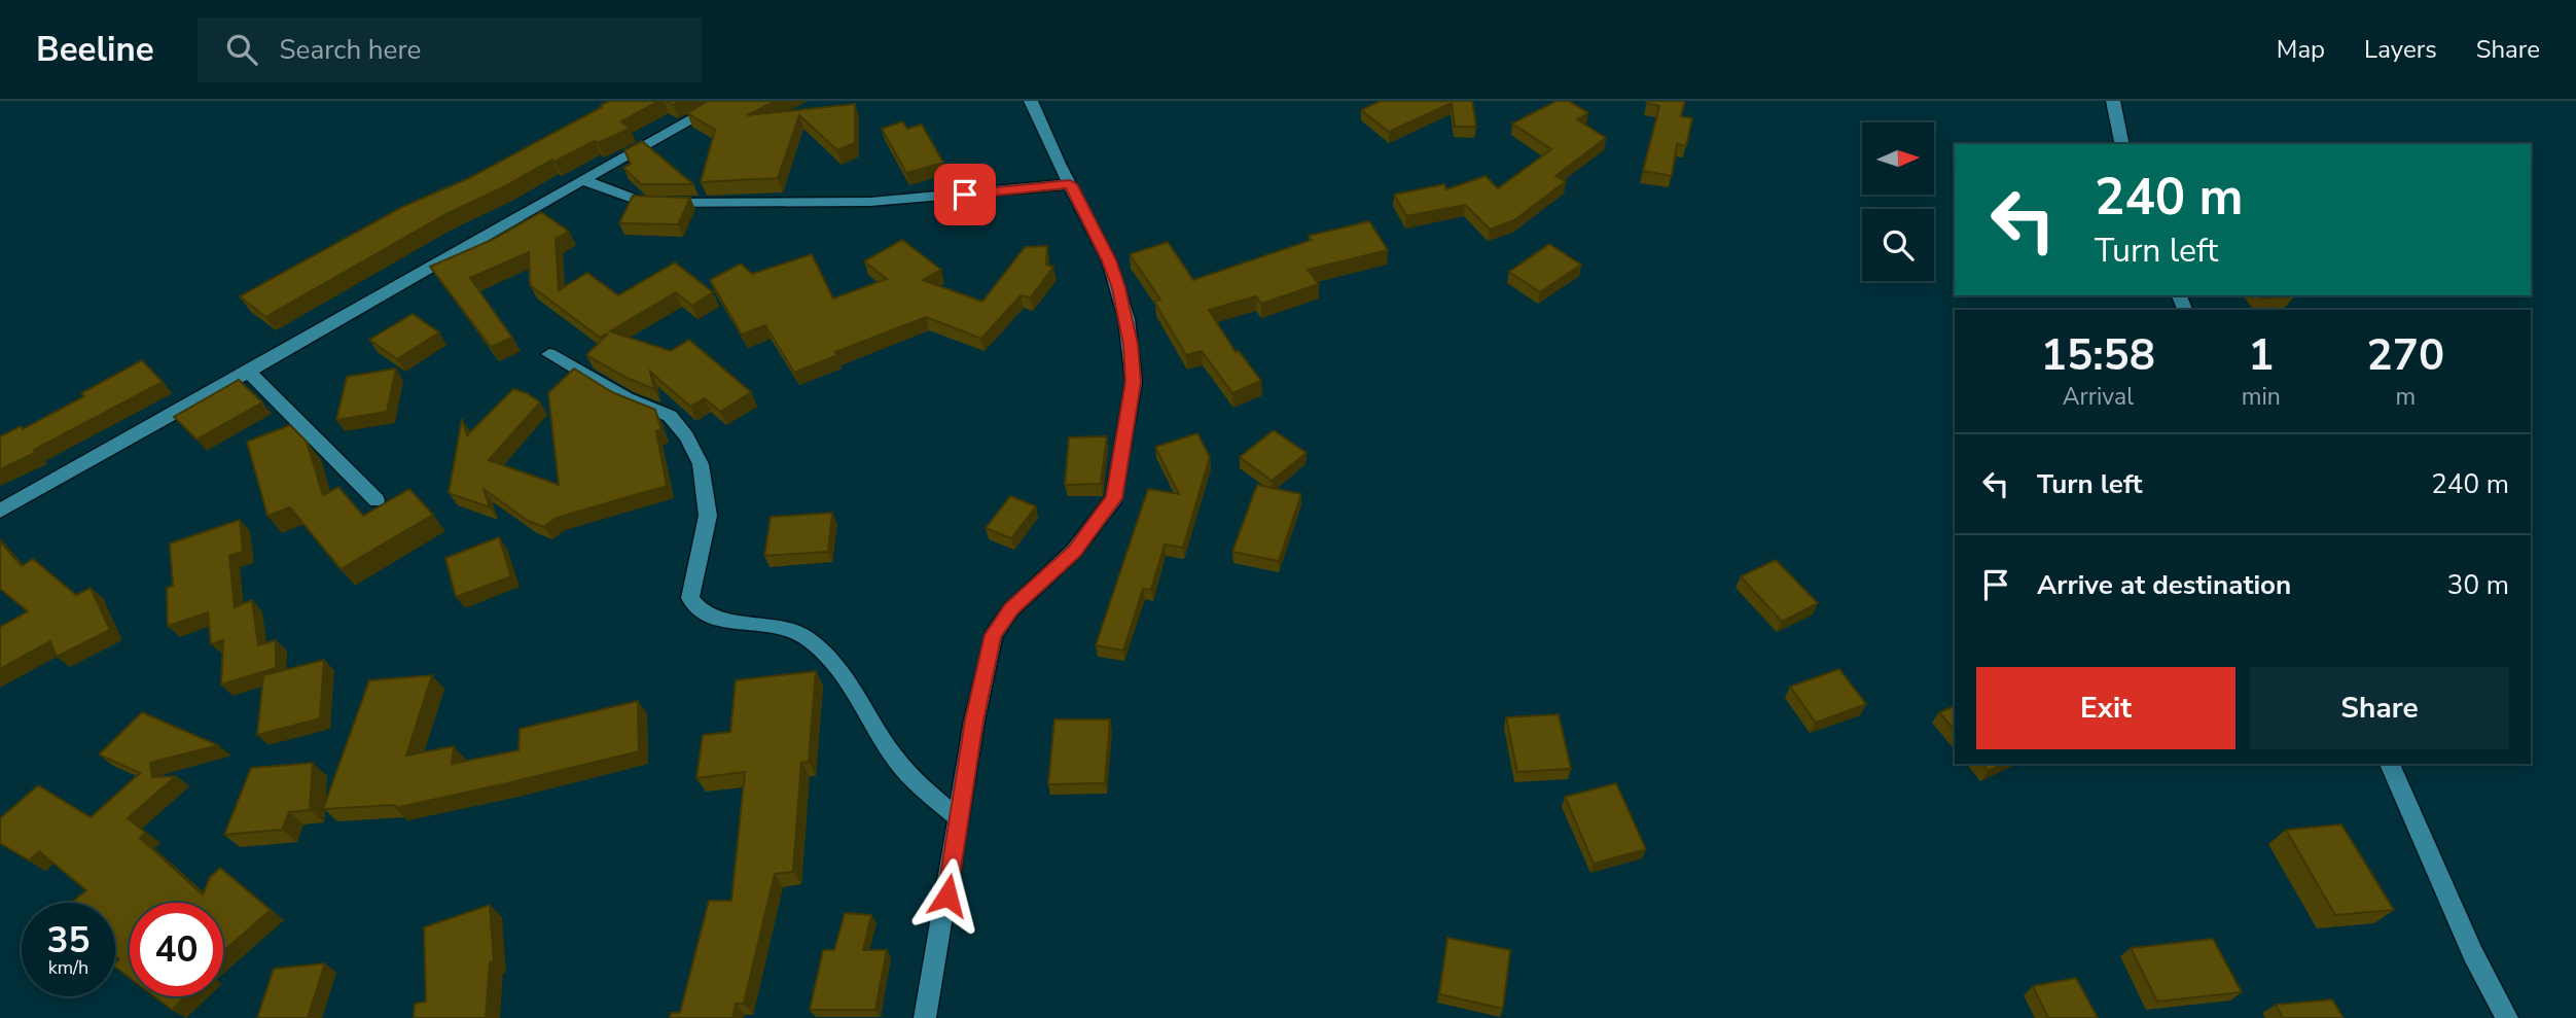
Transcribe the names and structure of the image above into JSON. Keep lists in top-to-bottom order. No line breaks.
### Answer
{"north":"right","page":{"header":"Beeline","search":"Search here","nav":["Map","Layers","Share"],"turn":["240 m","Turn left"],"eta":["15:58","Arrival","1","min","270","m"],"list":[{"name":"Turn left","value":"240 m"},{"name":"Arrive at destination","value":"30 m"}],"buttons":["Exit","Share"],"speed":"35 km/h","limit":"40"}}
